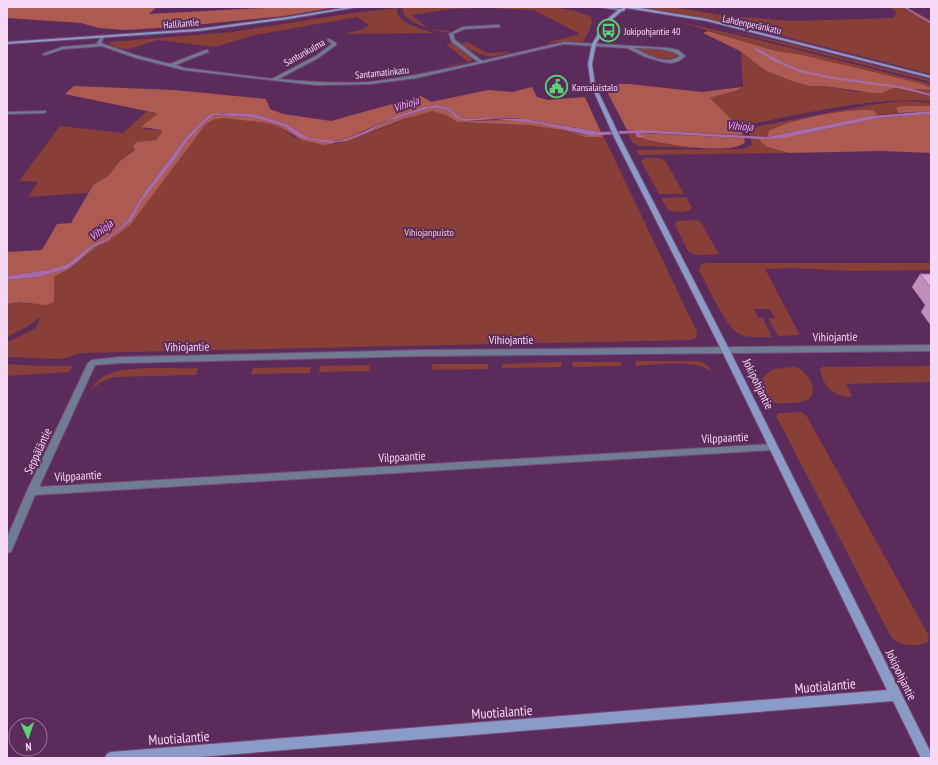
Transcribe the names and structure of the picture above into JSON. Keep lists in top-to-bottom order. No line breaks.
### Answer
{"streets":{"main road":["Hallilantie","Lahdenperänkatu","Jokipohjantie","Muotialantie"],"street":["Santunkulma","Santamatinkatu","Vihiojantie","Vilppaantie","Seppäläntie"]},"crossings":[["Lahdenperänkatu","Jokipohjantie"],["Santunkulma","Santamatinkatu"],["Santamatinkatu","Jokipohjantie"],["Vihiojantie","Jokipohjantie"],["Vihiojantie","Seppäläntie"],["Jokipohjantie","Vilppaantie"],["Jokipohjantie","Muotialantie"],["Vilppaantie","Seppäläntie"]],"water":["Vihioja"],"parks":["Vihiojanpuisto"],"places":{"bus stop":["Jokipohjantie 40"],"public building":["Kansalaistalo"]},"north":"bottom"}
